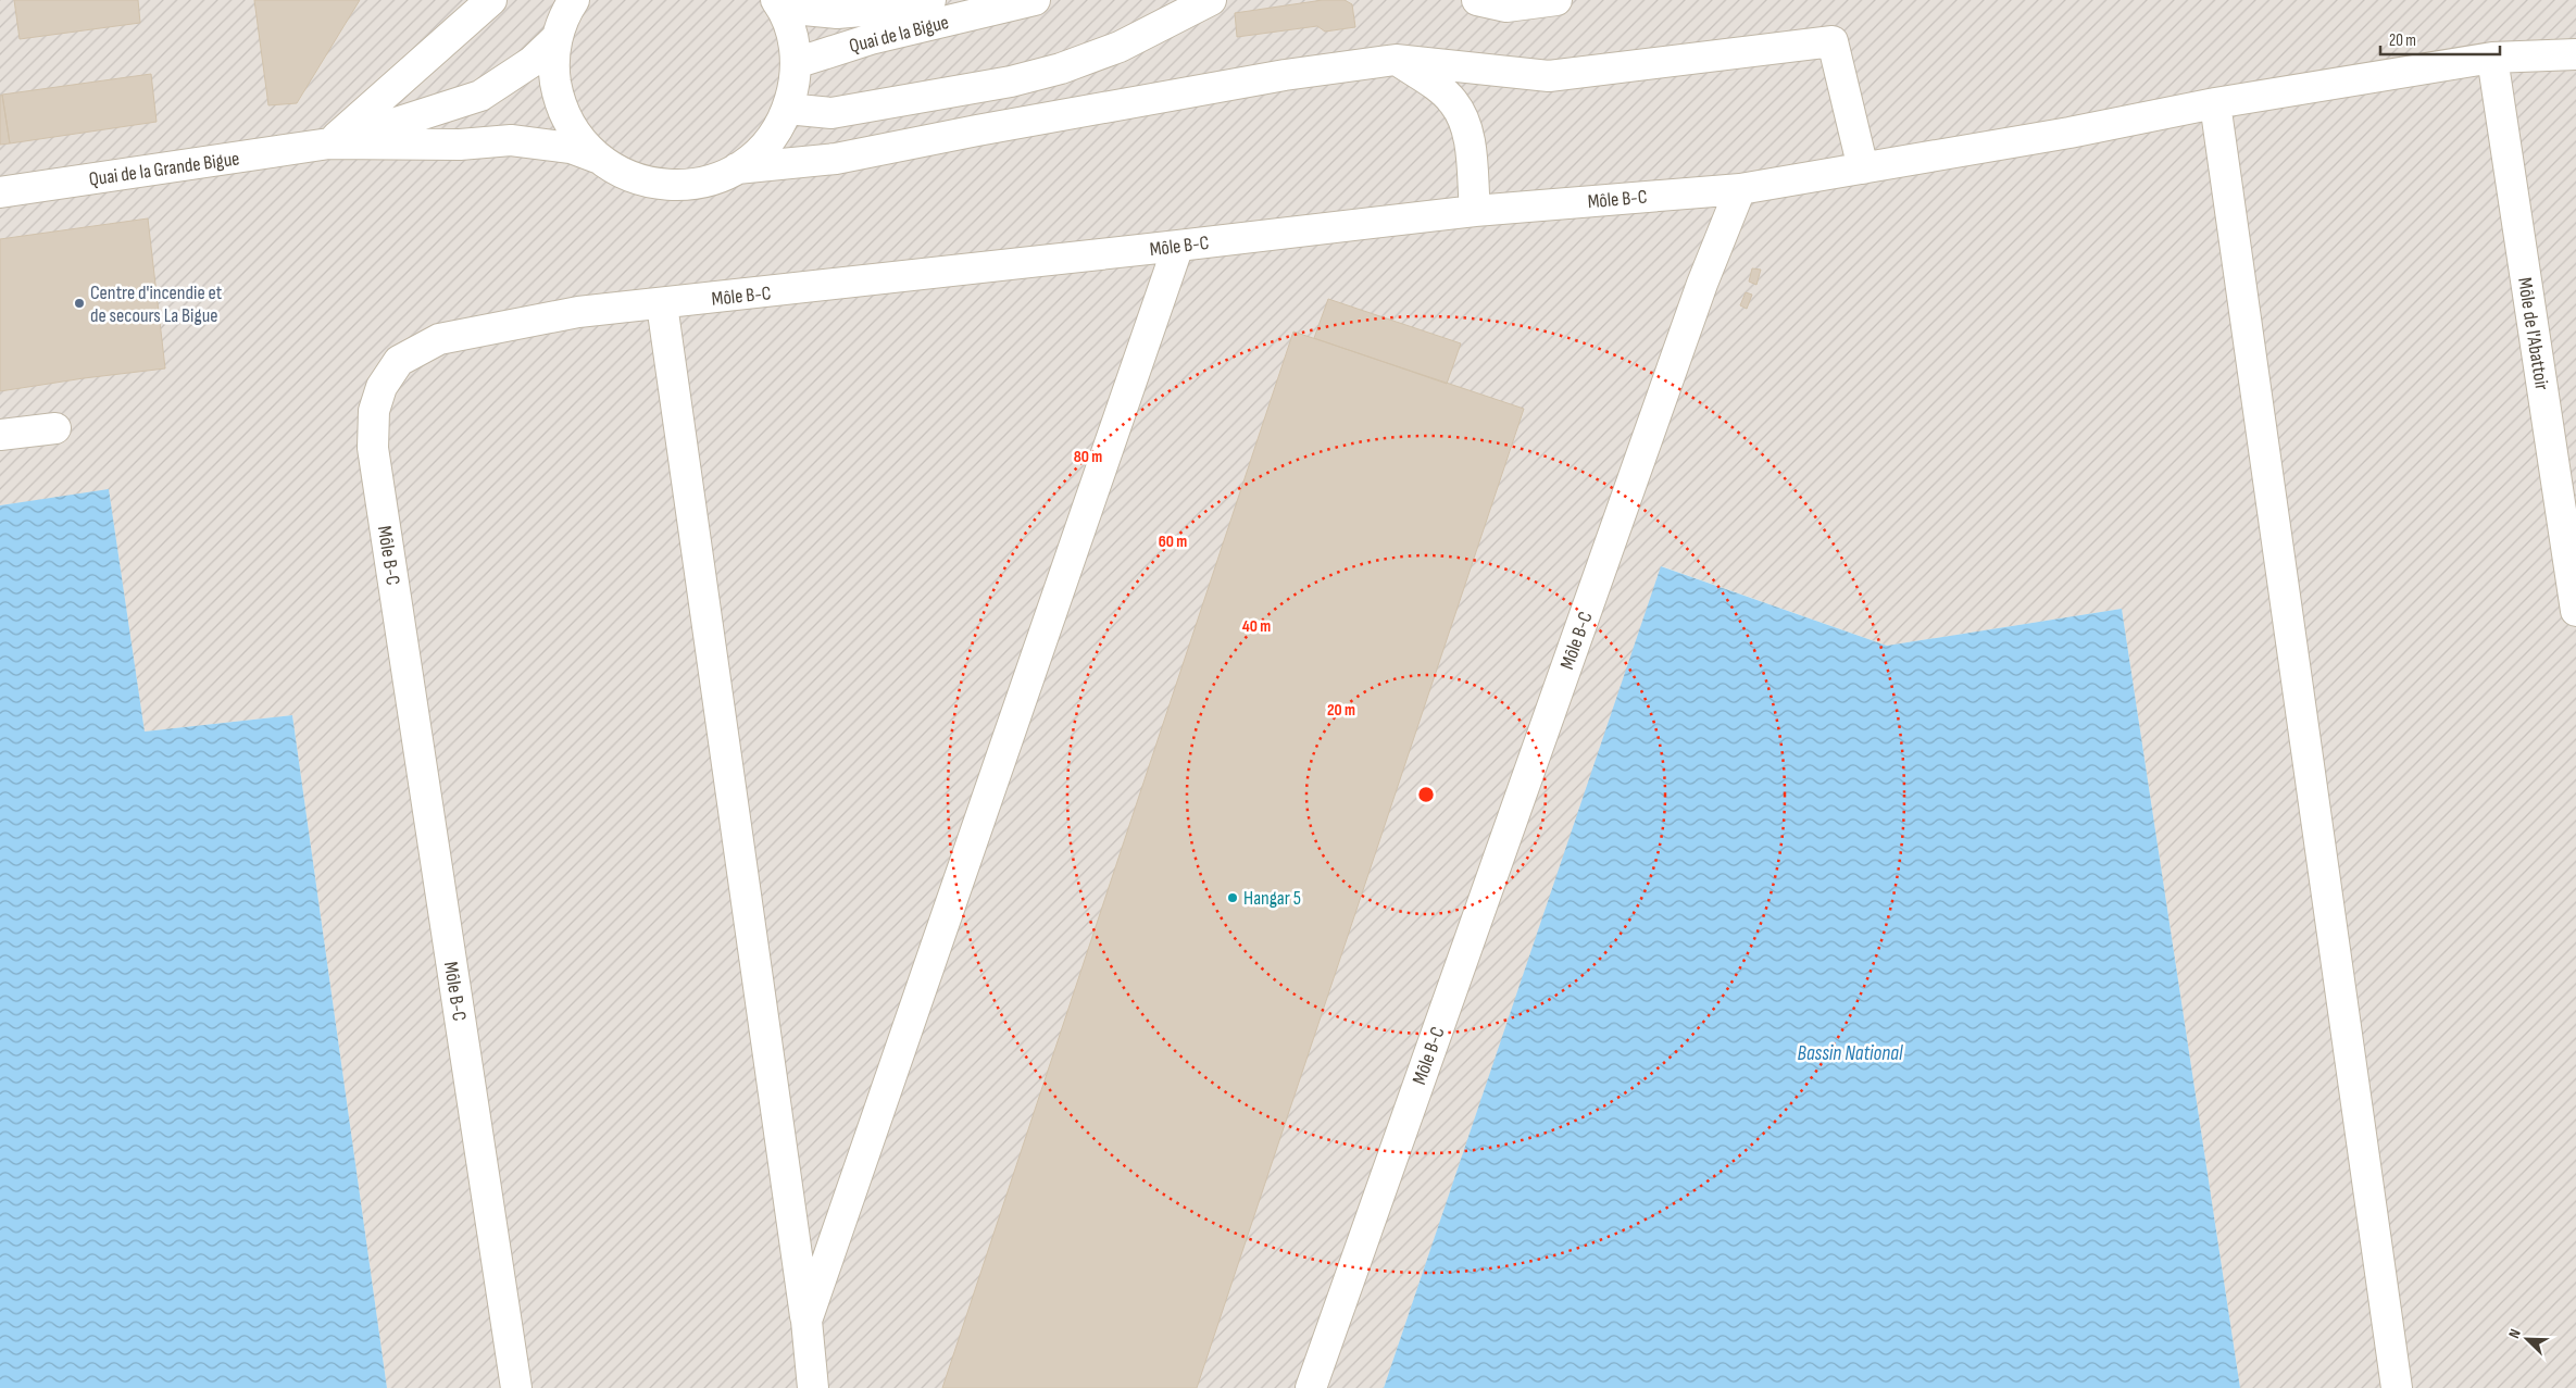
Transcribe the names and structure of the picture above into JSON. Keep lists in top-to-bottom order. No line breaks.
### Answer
{"streets":{"lane":["Quai de la Bigue","Quai de la Grande Bigue","Môle B-C","Môle de l'Abattoir"]},"water":["Bassin National"],"places":["Centre d'incendie et de secours La Bigue","Hangar 5"],"scale_bar":"20 m","north":"top left","rings":["80 m","60 m","40 m","20 m"]}
